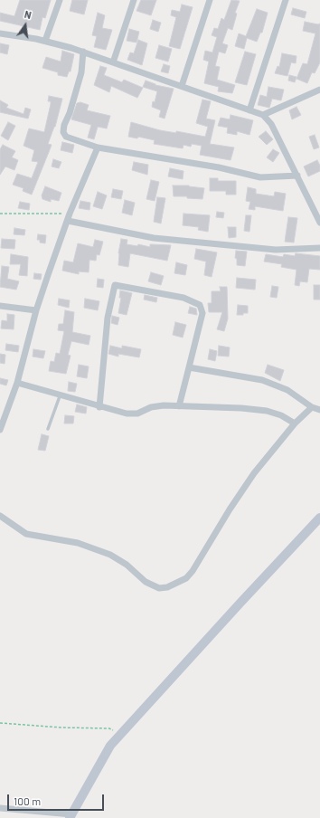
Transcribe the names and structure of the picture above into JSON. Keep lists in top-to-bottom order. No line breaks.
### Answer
{"scale_bar":"100 m","north":"top"}
